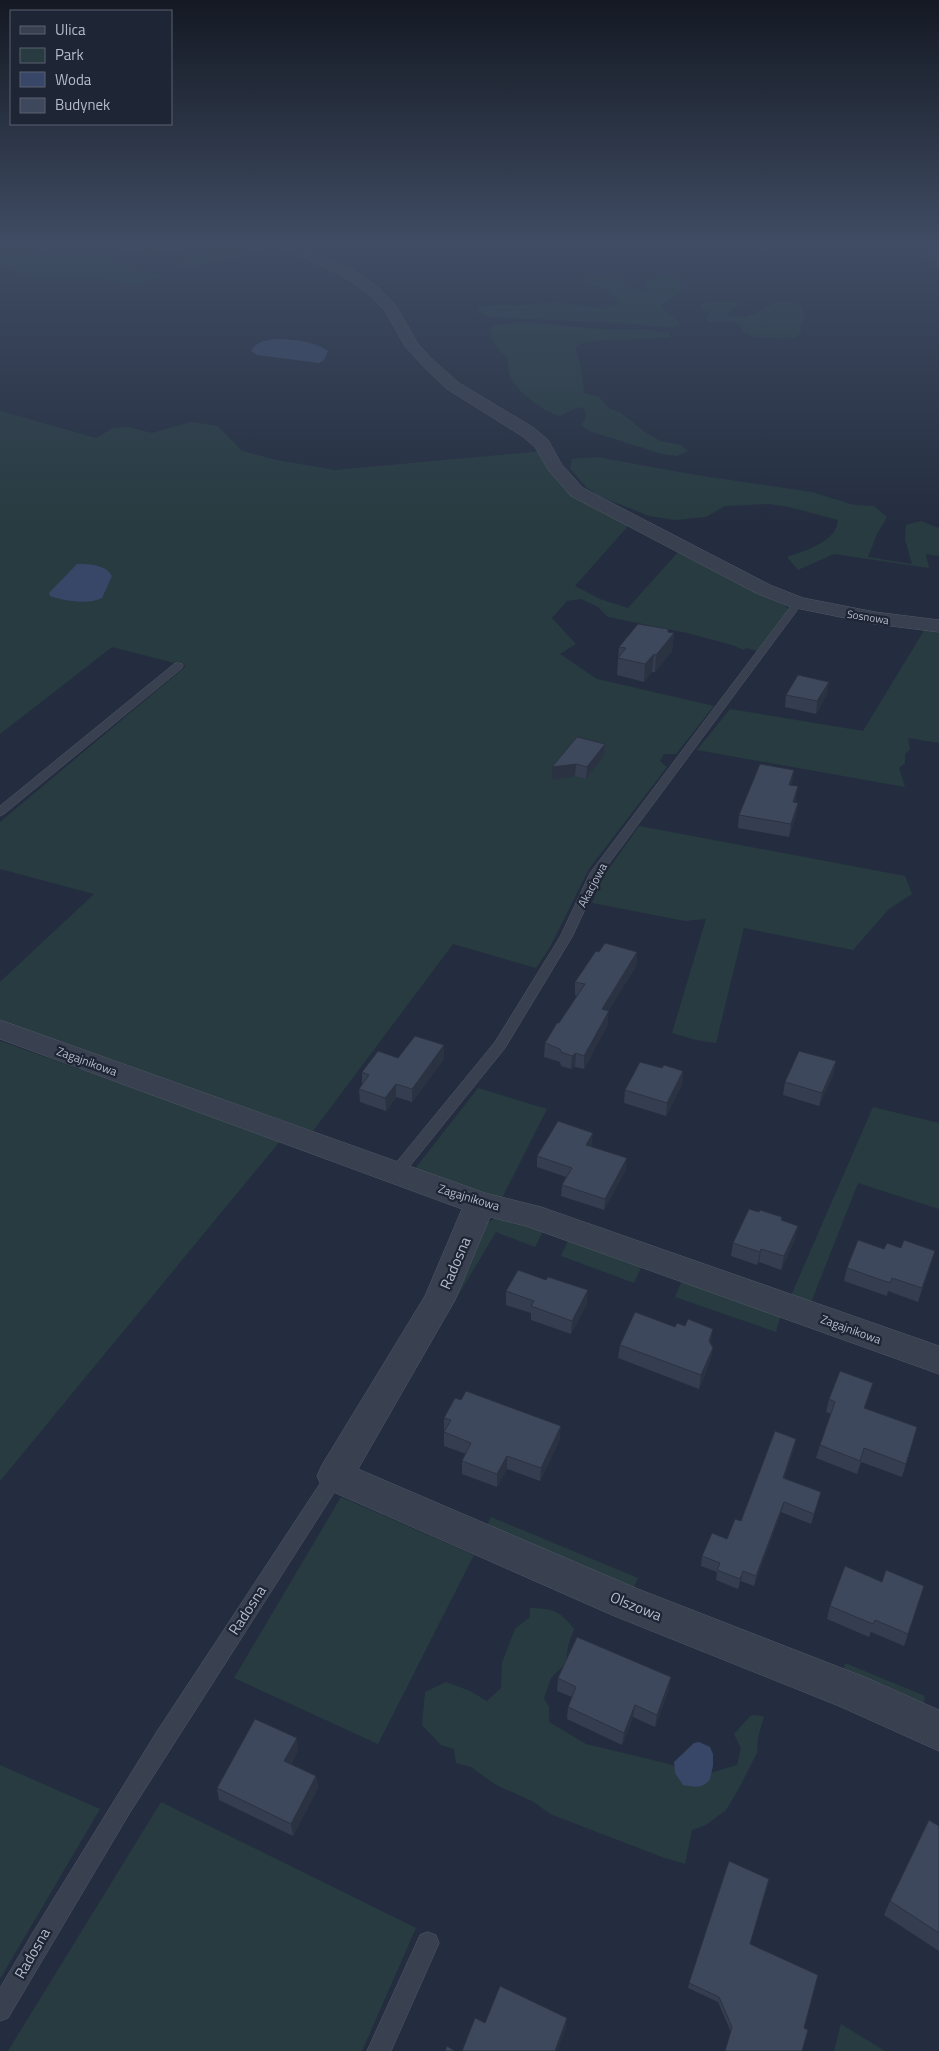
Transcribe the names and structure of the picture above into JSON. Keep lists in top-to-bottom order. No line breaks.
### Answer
{"streets":{"street":["Sosnowa","Zagajnikowa","Radosna","Olszowa"],"lane":["Akacjowa"]},"crossings":[["Sosnowa","Akacjowa"],["Akacjowa","Zagajnikowa"],["Zagajnikowa","Radosna"],["Radosna","Olszowa"]],"legend":["Ulica","Park","Woda","Budynek"]}
